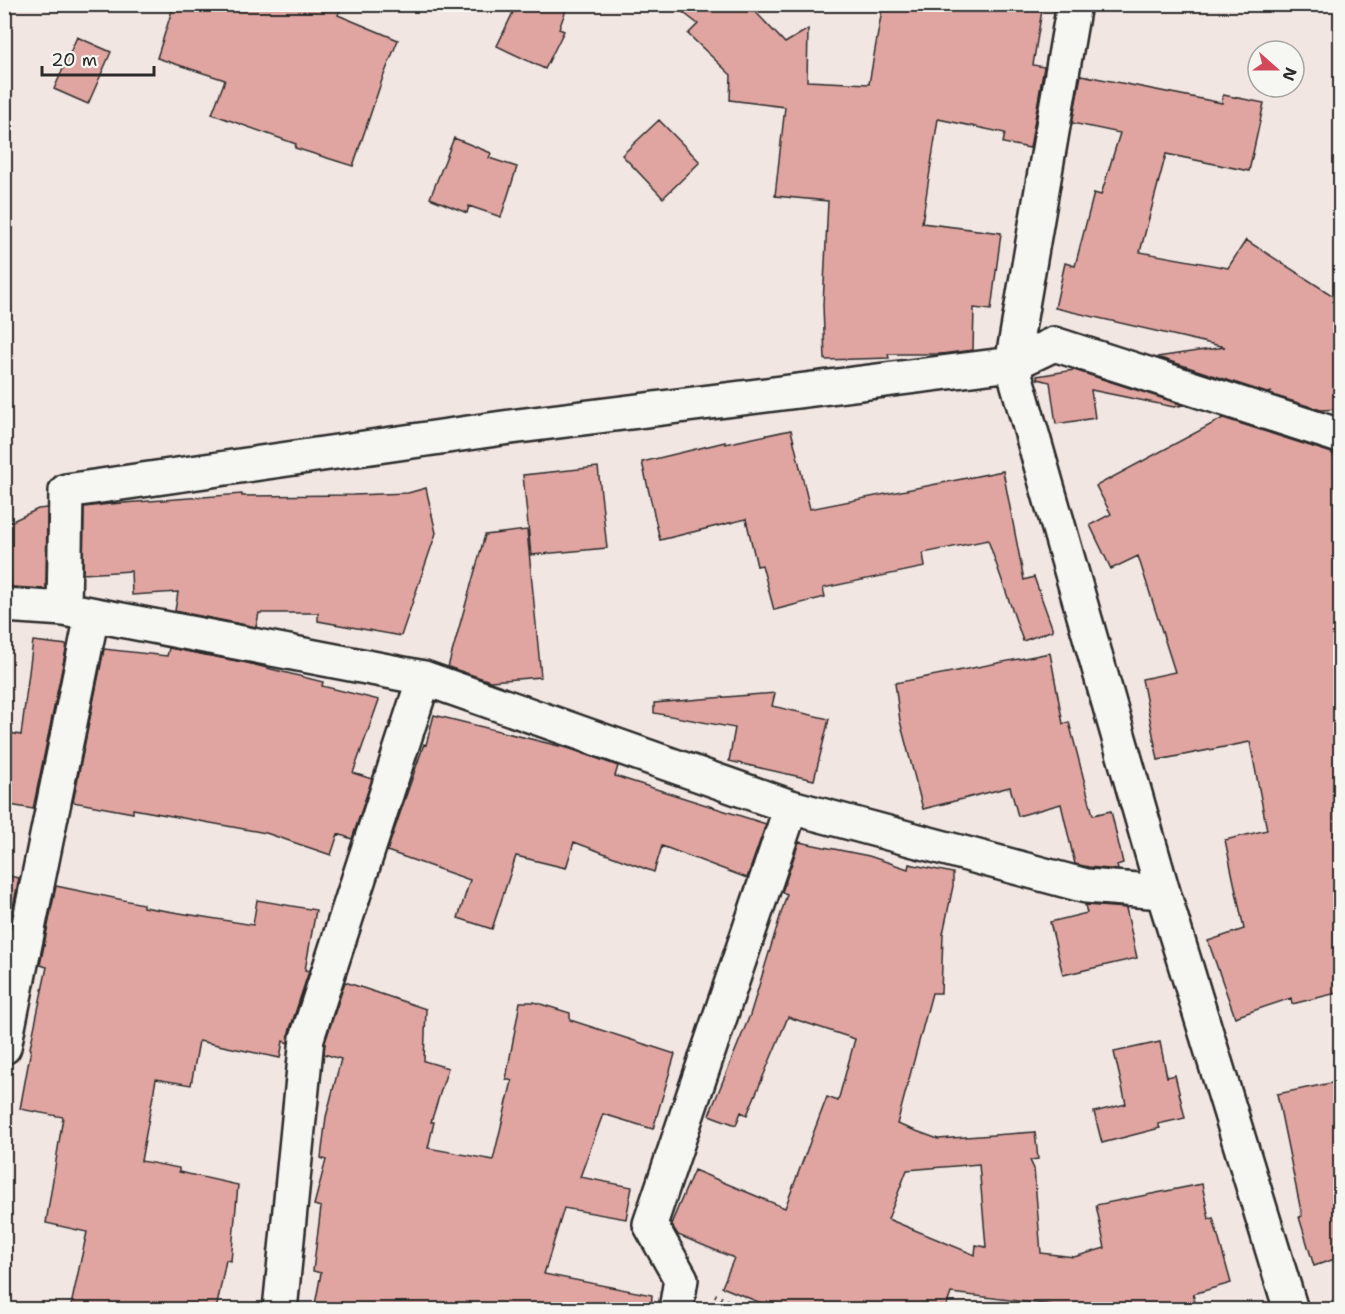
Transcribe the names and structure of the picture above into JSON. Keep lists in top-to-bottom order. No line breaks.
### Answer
{"scale_bar":"20 m","north":"right"}
